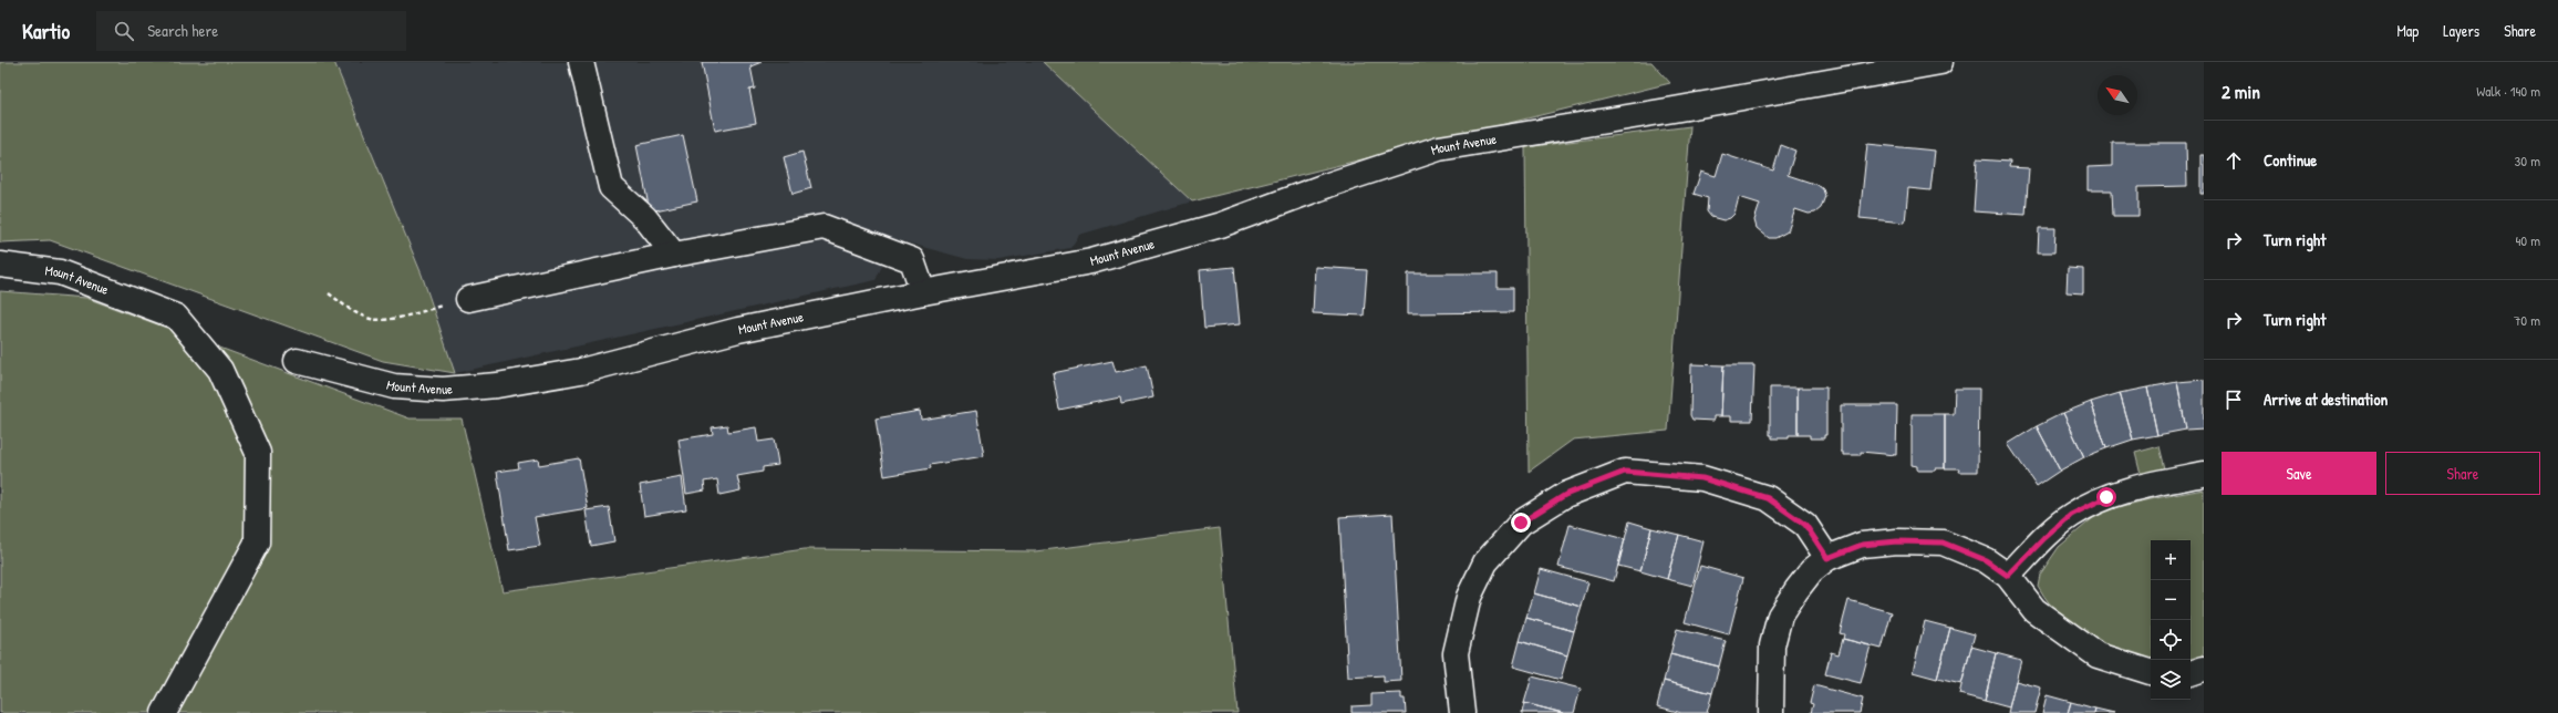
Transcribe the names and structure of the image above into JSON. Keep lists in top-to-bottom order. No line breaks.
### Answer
{"streets":{"street":["Mount Avenue"]},"north":"top left","page":{"header":"Kartio","search":"Search here","nav":["Map","Layers","Share"],"heading":["2 min","Walk · 140 m"],"list":[["Continue","30 m"],["Turn right","40 m"],["Turn right","70 m"],"Arrive at destination"],"buttons":["Save","Share"],"map_buttons":["+","−"]}}
